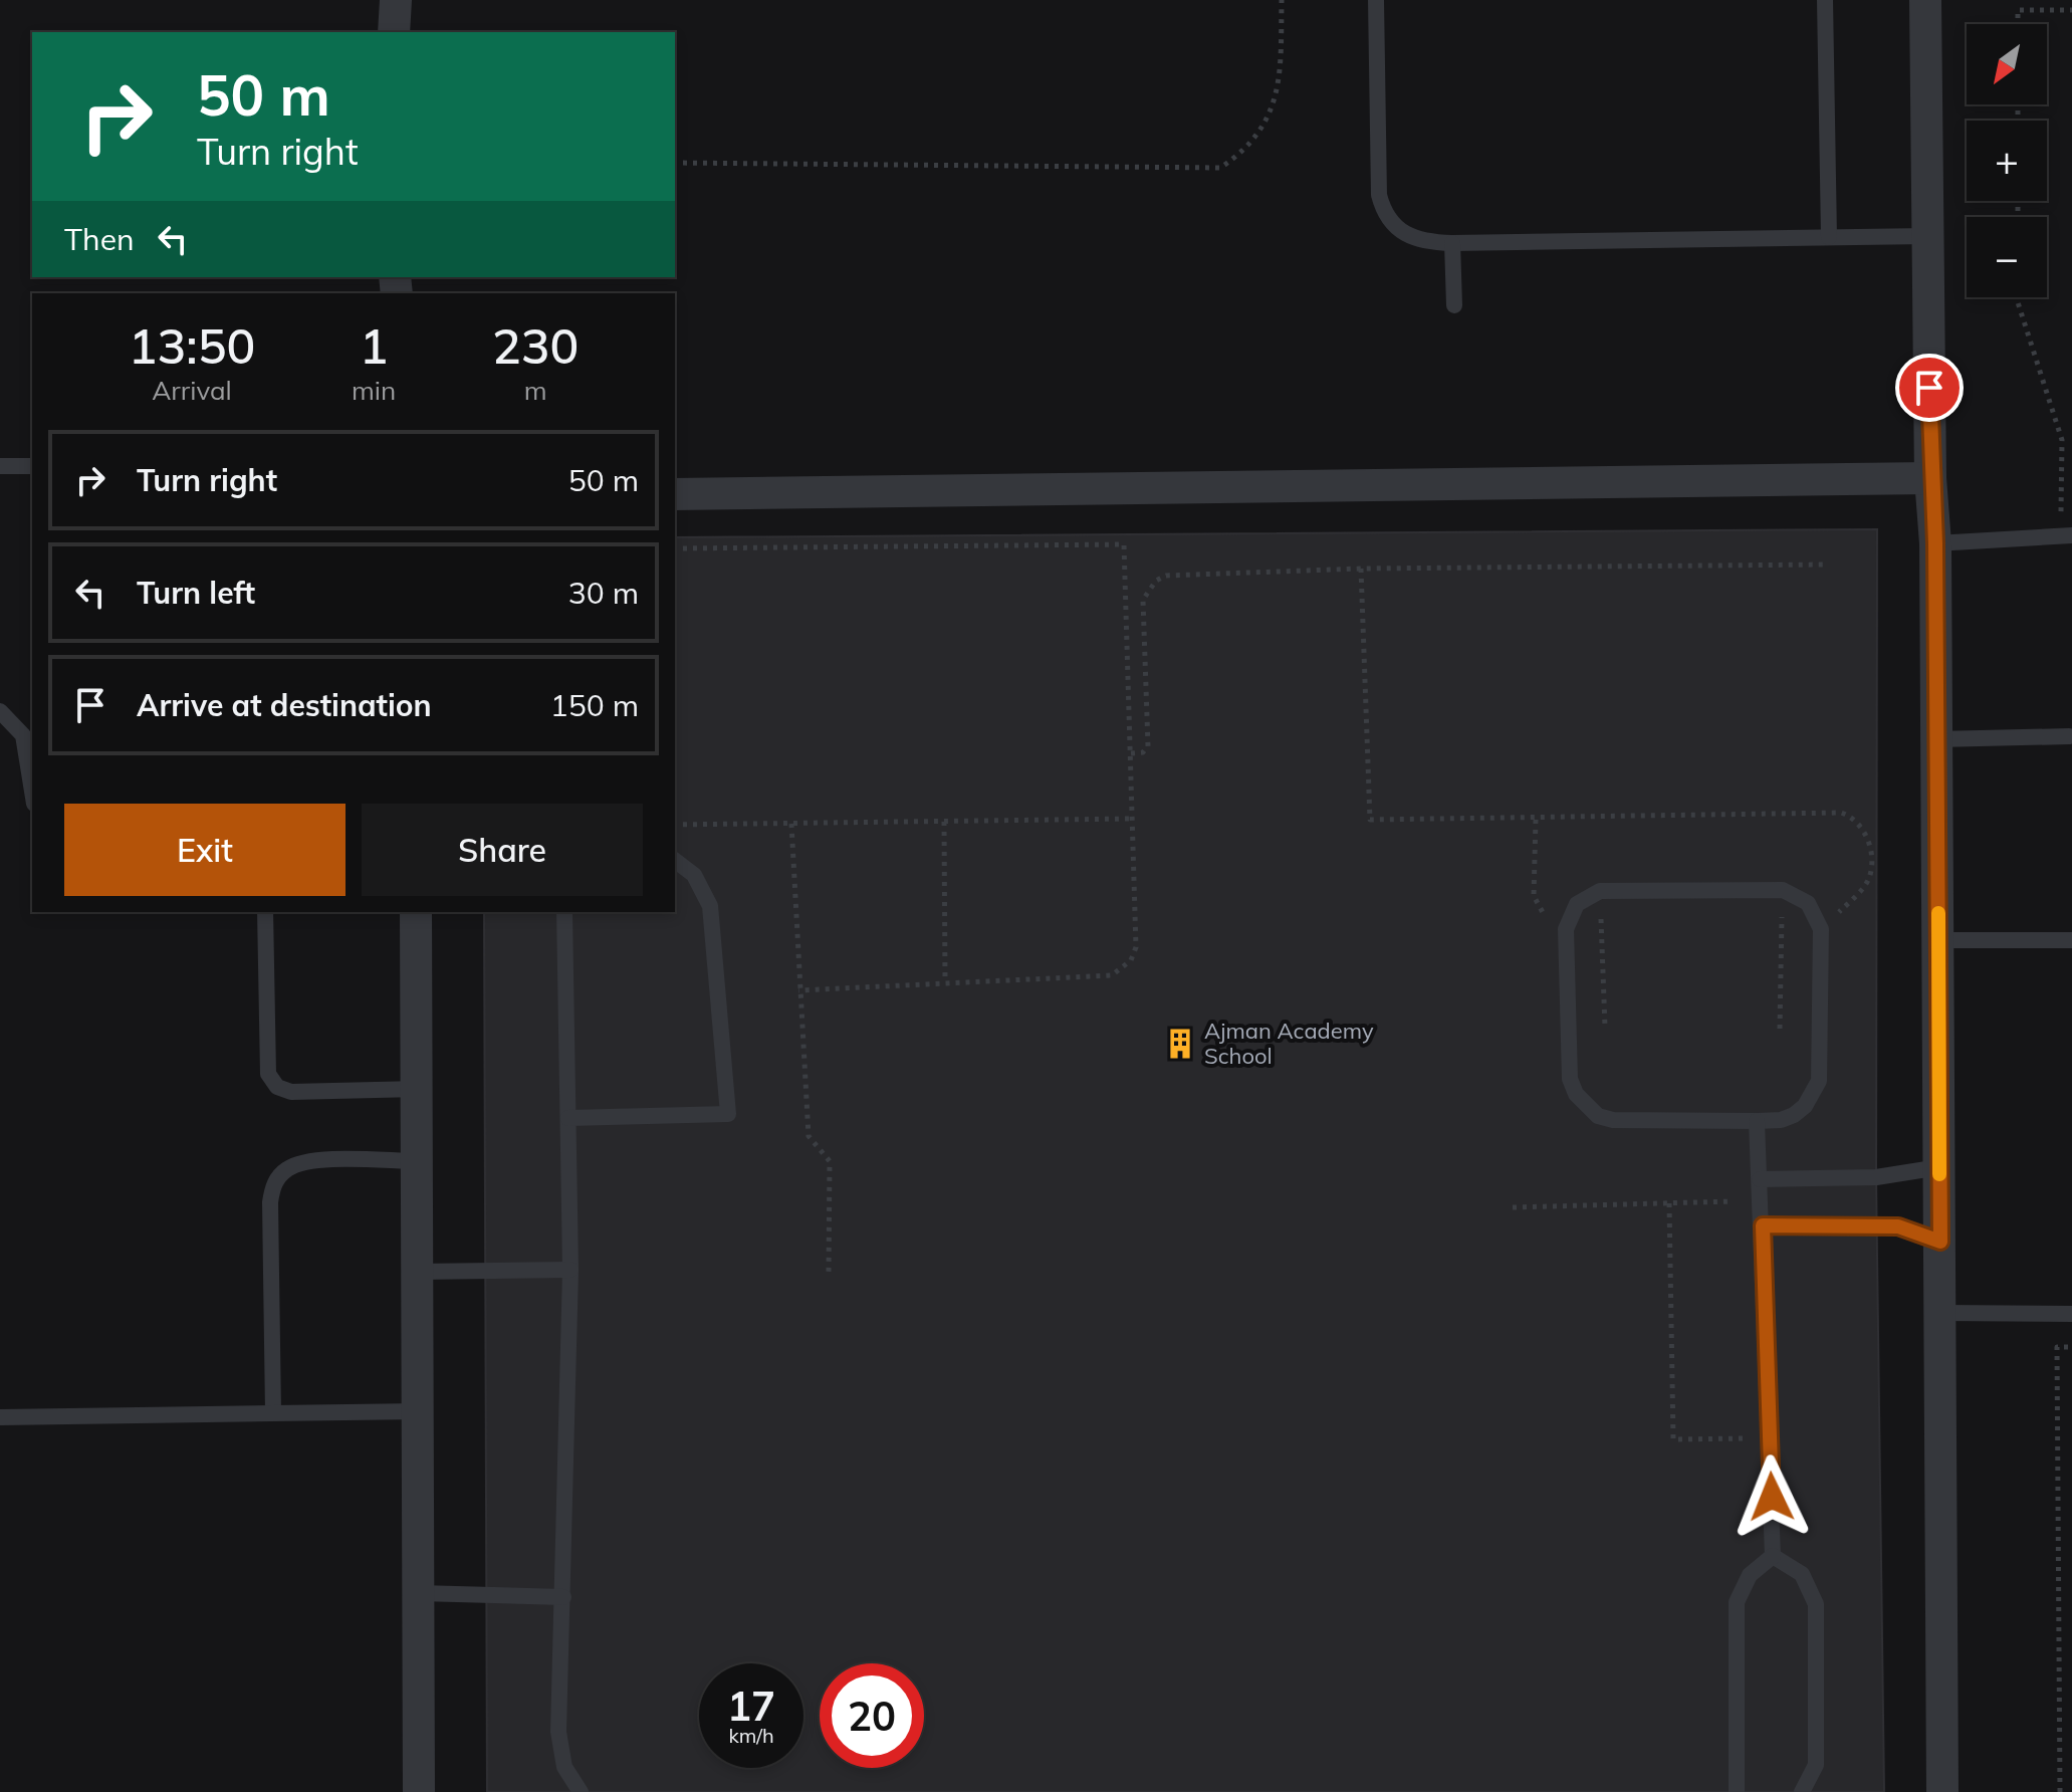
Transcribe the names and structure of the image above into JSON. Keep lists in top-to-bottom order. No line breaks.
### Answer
{"places":{"building":["Ajman Academy School"]},"north":"bottom left","page":{"map_buttons":["+","−"],"turn":["50 m","Turn right"],"then":"Then","eta":["13:50","Arrival","1","min","230","m"],"list":[{"name":"Turn right","value":"50 m"},{"name":"Turn left","value":"30 m"},{"name":"Arrive at destination","value":"150 m"}],"buttons":["Exit","Share"],"speed":"17 km/h","limit":"20"}}
